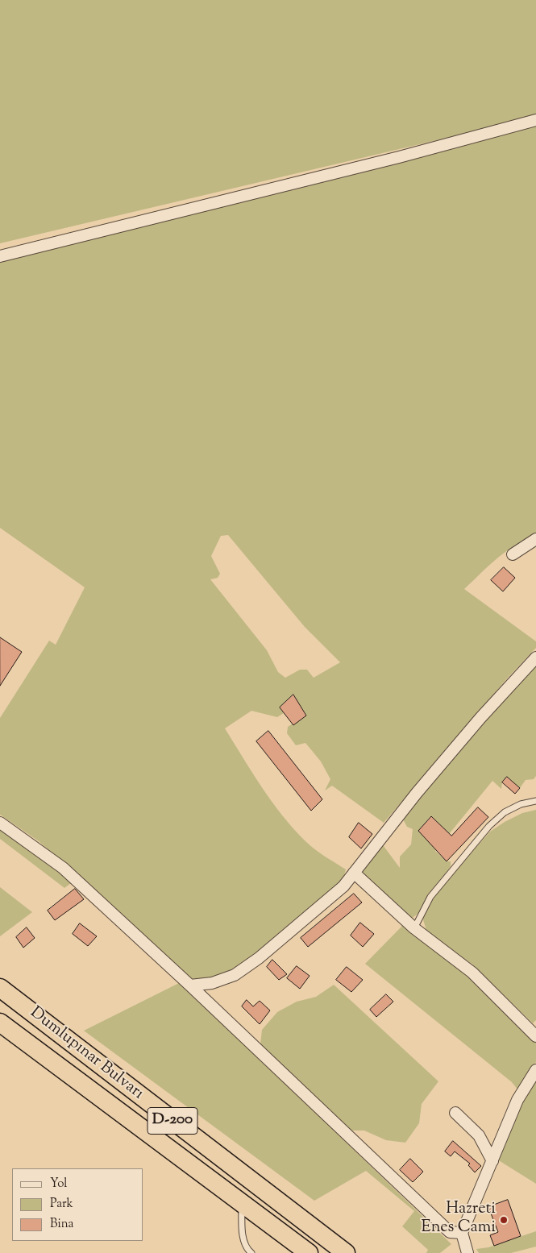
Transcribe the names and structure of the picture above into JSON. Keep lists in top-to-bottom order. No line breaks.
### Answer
{"streets":{"highway":["Dumlupınar Bulvarı","D-200"]},"places":["Hazreti Enes Cami"],"legend":["Yol","Park","Bina"]}
